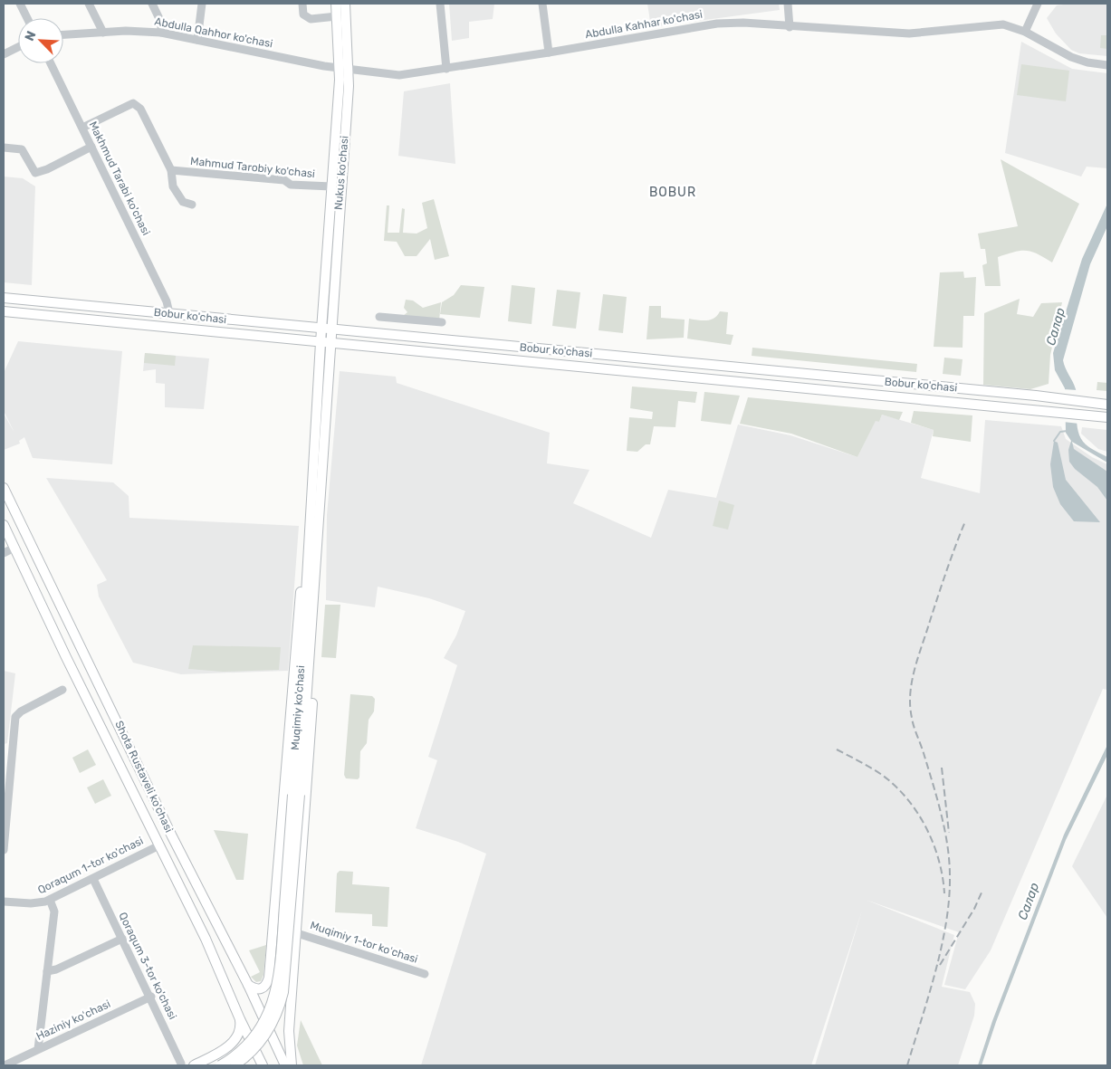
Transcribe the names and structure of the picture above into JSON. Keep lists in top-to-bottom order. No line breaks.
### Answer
{"streets":{"main road":["Nukus ko'chasi","Bobur ko'chasi","Muqimiy ko'chasi","Shota Rustaveli ko'chasi"],"street":["Abdulla Kahhar ko'chasi","Abdulla Qahhor ko'chasi","Mahmud Tarobiy ko'chasi","Makhmud Tarabi ko'chasi","Qoraqum 1-tor ko'chasi","Muqimiy 1-tor koʻchasi","Qoraqum 3-tor ko'chasi","Haziniy koʻchasi"]},"crossings":[["Abdulla Kahhar ko'chasi","Abdulla Qahhor ko'chasi"],["Abdulla Kahhar ko'chasi","Nukus ko'chasi"],["Abdulla Qahhor ko'chasi","Nukus ko'chasi"],["Mahmud Tarobiy ko'chasi","Nukus ko'chasi"],["Nukus ko'chasi","Bobur ko'chasi"],["Nukus ko'chasi","Muqimiy ko'chasi"],["Makhmud Tarabi ko'chasi","Bobur ko'chasi"],["Bobur ko'chasi","Muqimiy ko'chasi"],["Shota Rustaveli ko'chasi","Qoraqum 1-tor ko'chasi"],["Qoraqum 1-tor ko'chasi","Qoraqum 3-tor ko'chasi"],["Qoraqum 3-tor ko'chasi","Haziniy koʻchasi"]],"districts":["BOBUR"],"water":["Салар"],"north":"top left"}
